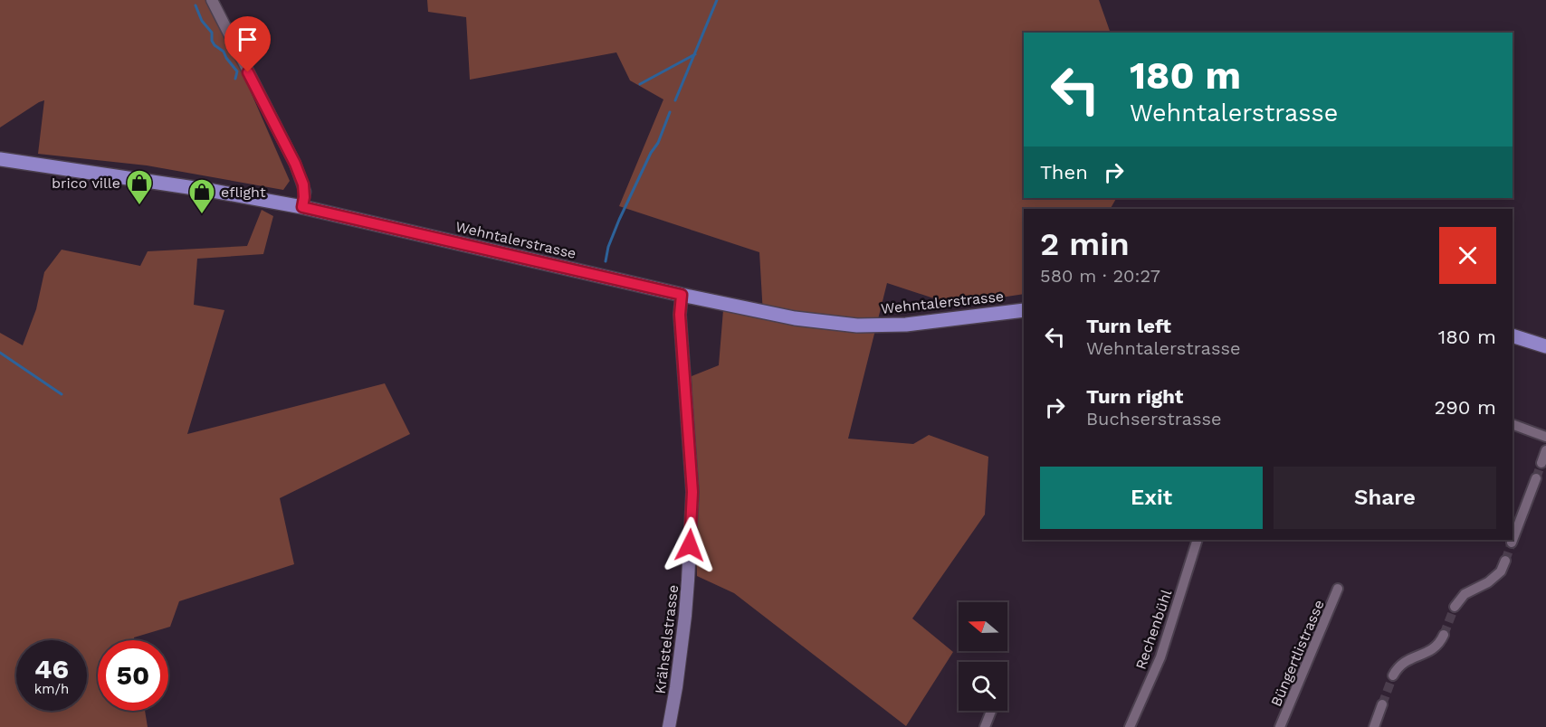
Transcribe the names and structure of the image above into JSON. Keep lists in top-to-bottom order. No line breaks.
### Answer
{"streets":{"main road":["Wehntalerstrasse","Krähstelstrasse"],"street":["Rechenbühl","Büngertlistrasse"]},"crossings":[["Wehntalerstrasse","Krähstelstrasse"]],"places":{"shop":["brico ville","eflight"]},"north":"left","page":{"turn":["180 m","Wehntalerstrasse"],"then":"Then","heading":["2 min","580 m · 20:27"],"list":[{"name":"Turn left","note":"Wehntalerstrasse","value":"180 m"},{"name":"Turn right","note":"Buchserstrasse","value":"290 m"}],"buttons":["Exit","Share"],"speed":"46 km/h","limit":"50"}}
